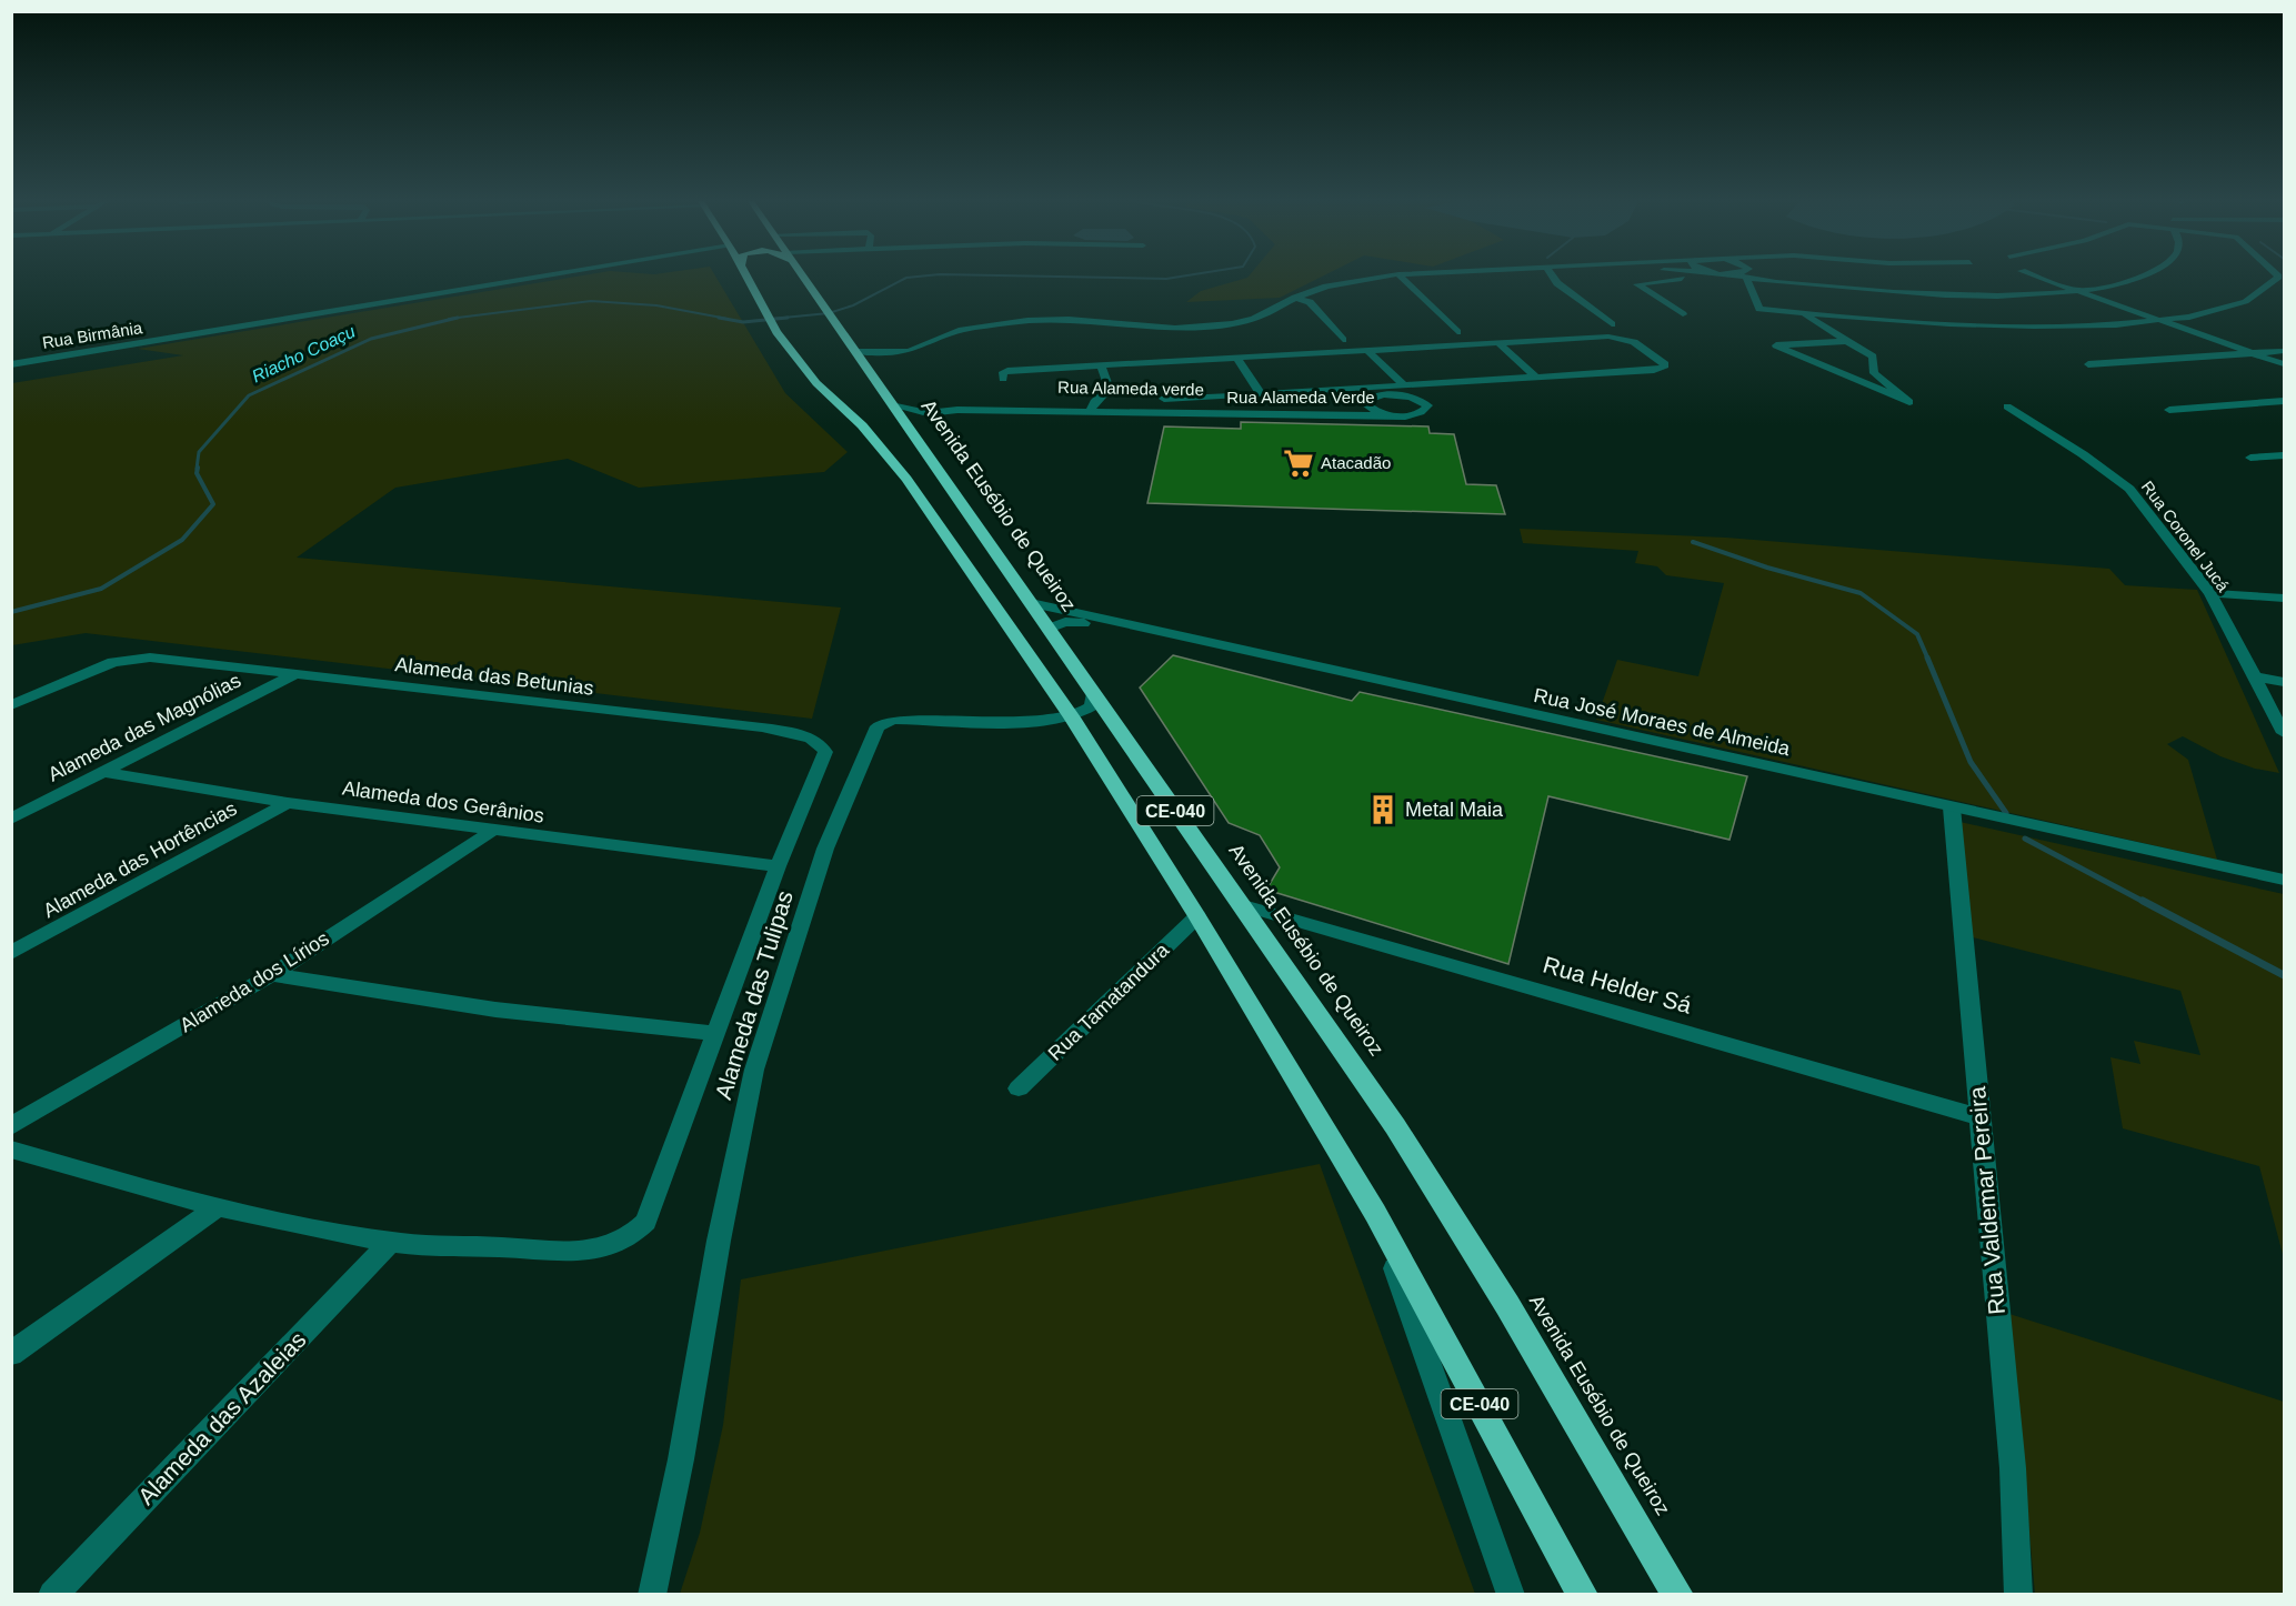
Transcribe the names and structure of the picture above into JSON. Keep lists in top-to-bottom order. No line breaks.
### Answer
{"streets":{"highway":["Avenida Eusébio de Queiroz","CE-040"],"street":["Rua Birmânia","Rua Alameda verde","Rua Alameda Verde","Rua Coronel Jucá","Alameda das Betunias","Rua José Moraes de Almeida","Alameda das Magnólias","Alameda dos Gerânios","Alameda das Hortências","Alameda dos Lírios","Rua Helder Sá","Alameda das Tulipas","Rua Tamatandura","Rua Valdemar Pereira","Alameda das Azaleias"]},"crossings":[["Rua Alameda verde","Rua Alameda Verde"],["Rua Alameda verde","Avenida Eusébio de Queiroz"],["Rua Alameda Verde","Avenida Eusébio de Queiroz"],["Avenida Eusébio de Queiroz","Rua José Moraes de Almeida"],["Avenida Eusébio de Queiroz","Rua Helder Sá"],["Alameda das Betunias","Alameda das Magnólias"],["Alameda das Betunias","Alameda dos Gerânios"],["Rua José Moraes de Almeida","Rua Valdemar Pereira"],["Alameda das Magnólias","Alameda dos Gerânios"],["Alameda dos Gerânios","Alameda das Hortências"],["Alameda dos Gerânios","Alameda dos Lírios"],["CE-040","Alameda das Tulipas"],["CE-040","Rua Tamatandura"],["Rua Helder Sá","Rua Valdemar Pereira"]],"water":["Riacho Coaçu"],"places":{"supermarket":["Atacadão"],"building":["Metal Maia"]}}
